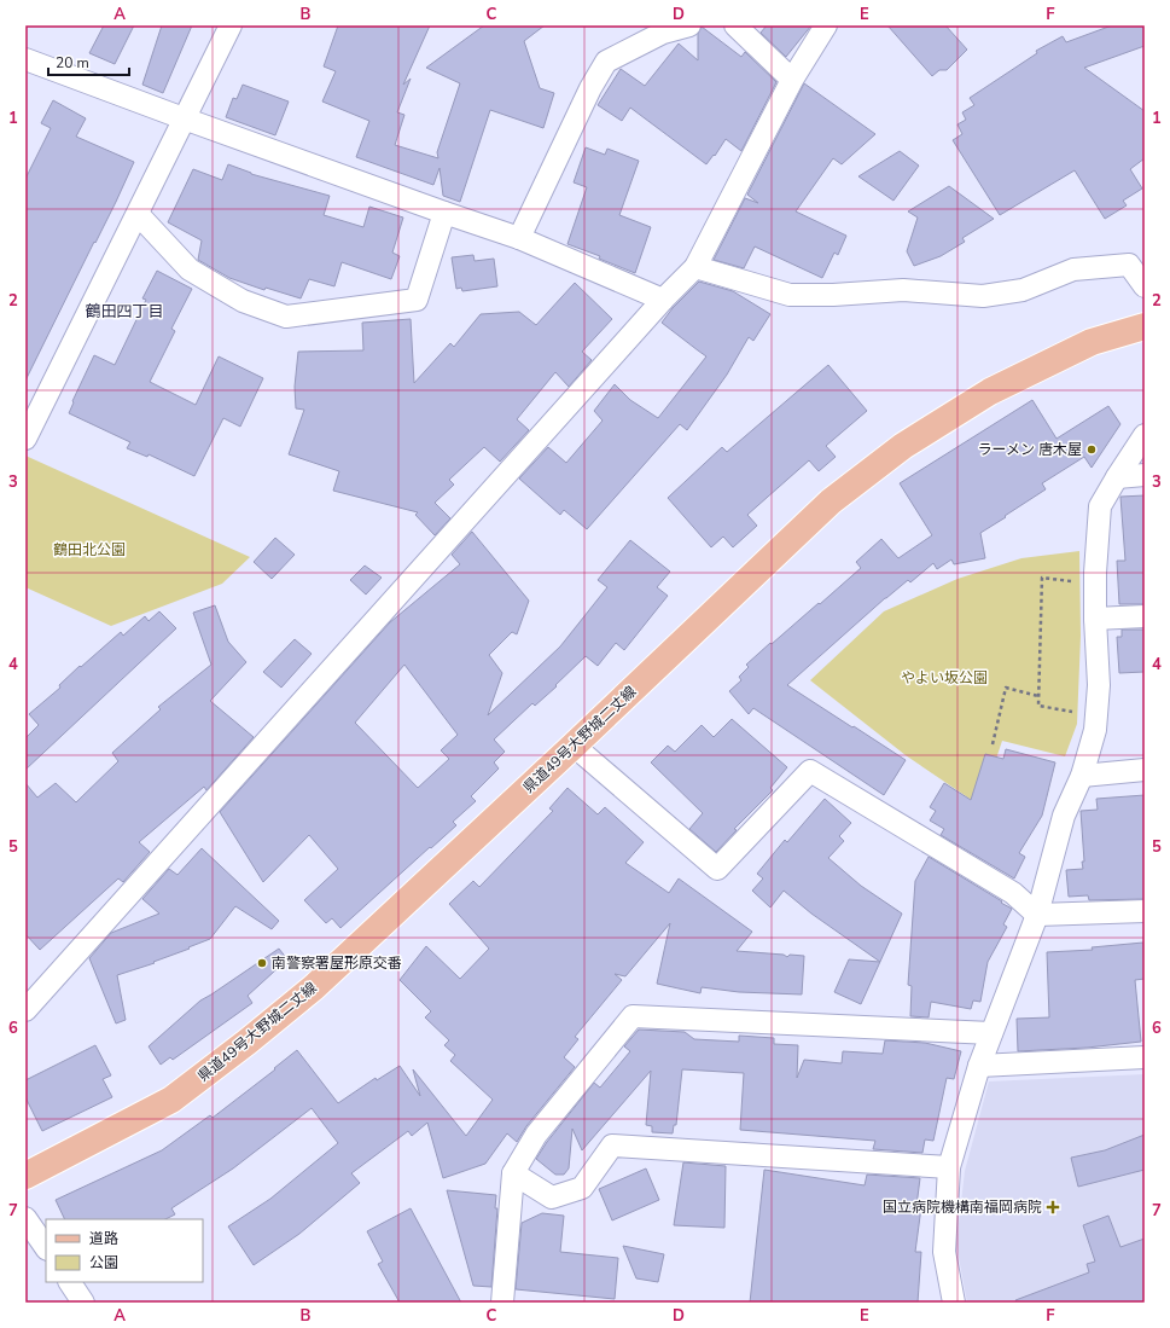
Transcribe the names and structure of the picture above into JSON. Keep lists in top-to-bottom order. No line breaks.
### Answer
{"streets":{"main road":["県道49号大野城二丈線"]},"districts":["鶴田四丁目"],"parks":["鶴田北公園","やよい坂公園"],"places":{"other":["ラーメン 唐木屋","南警察署屋形原交番"],"health":["国立病院機構南福岡病院"]},"legend":["道路","公園"],"scale_bar":"20 m","grid":{"columns":["A","B","C","D","E","F"],"rows":["1","2","3","4","5","6","7"]}}
